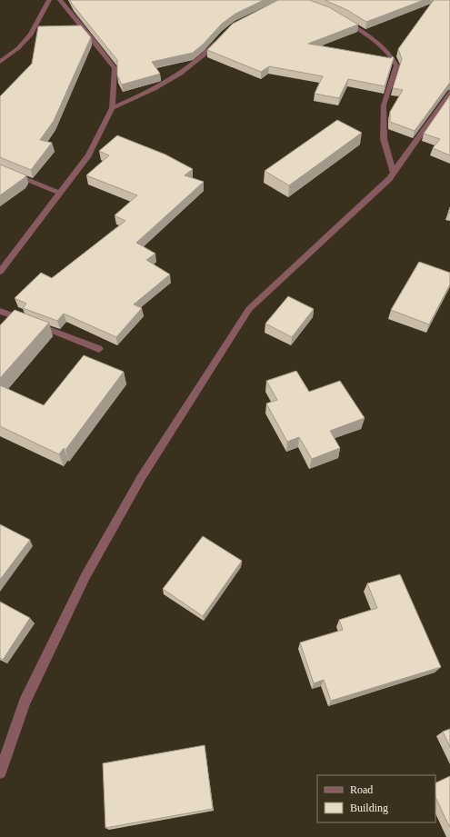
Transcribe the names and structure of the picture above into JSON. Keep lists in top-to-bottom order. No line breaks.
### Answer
{"legend":["Road","Building"]}
